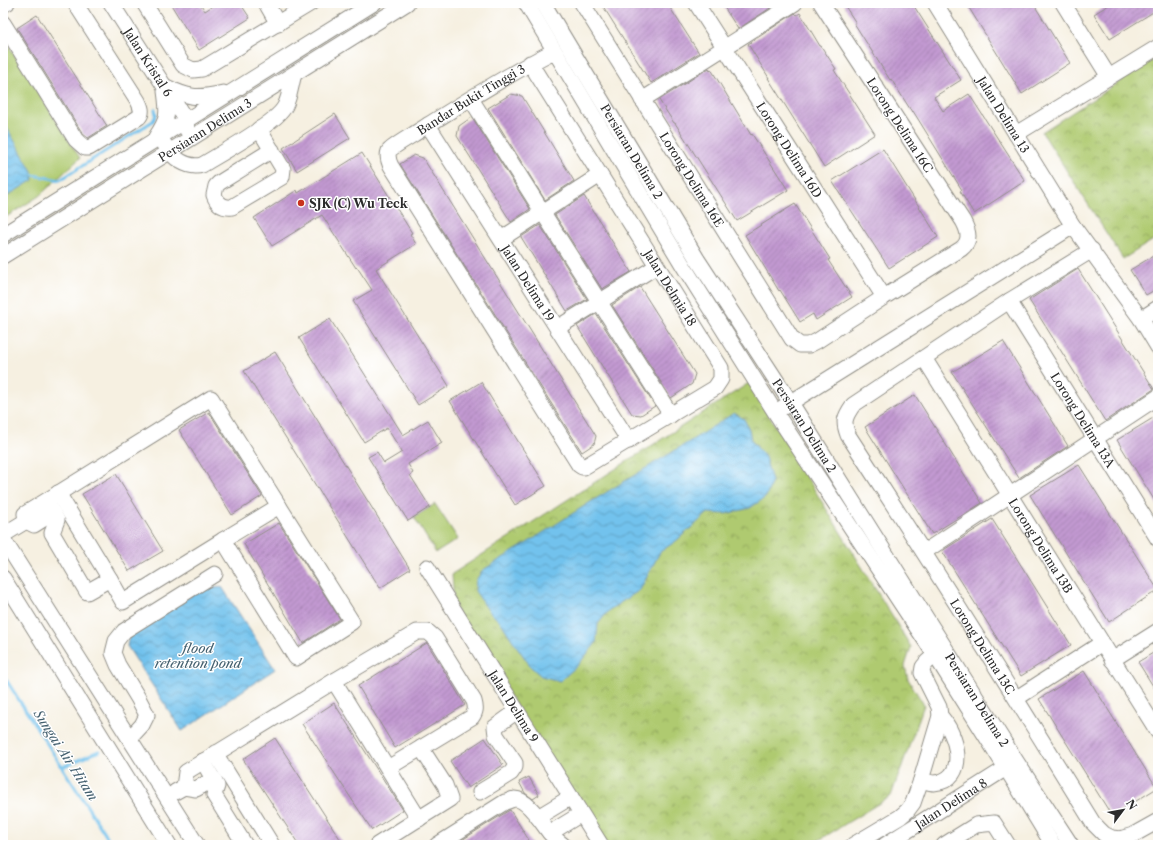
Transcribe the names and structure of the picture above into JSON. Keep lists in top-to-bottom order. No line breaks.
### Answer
{"streets":{"street":["Jalan Kristal 6","Bandar Bukit Tinggi 3","Jalan Delima 13","Lorong Delima 16C","Persiaran Delima 3","Lorong Delima 16D","Persiaran Delima 2","Lorong Delima 16E","Jalan Delima 19","Jalan Delmia 18","Lorong Delima 13A","Lorong Delima 13B","Lorong Delima 13C","Jalan Delima 9","Jalan Delima 8"]},"crossings":[["Jalan Kristal 6","Persiaran Delima 3"],["Bandar Bukit Tinggi 3","Persiaran Delima 2"],["Bandar Bukit Tinggi 3","Jalan Delima 19"],["Bandar Bukit Tinggi 3","Jalan Delmia 18"],["Lorong Delima 16C","Lorong Delima 16D"],["Lorong Delima 16C","Lorong Delima 16E"],["Lorong Delima 16D","Lorong Delima 16E"],["Persiaran Delima 2","Jalan Delima 8"],["Jalan Delima 19","Jalan Delmia 18"],["Lorong Delima 13B","Lorong Delima 13C"]],"water":["flood retention pond","Sungai Air Hitam"],"places":["SJK (C) Wu Teck"],"north":"top right"}
